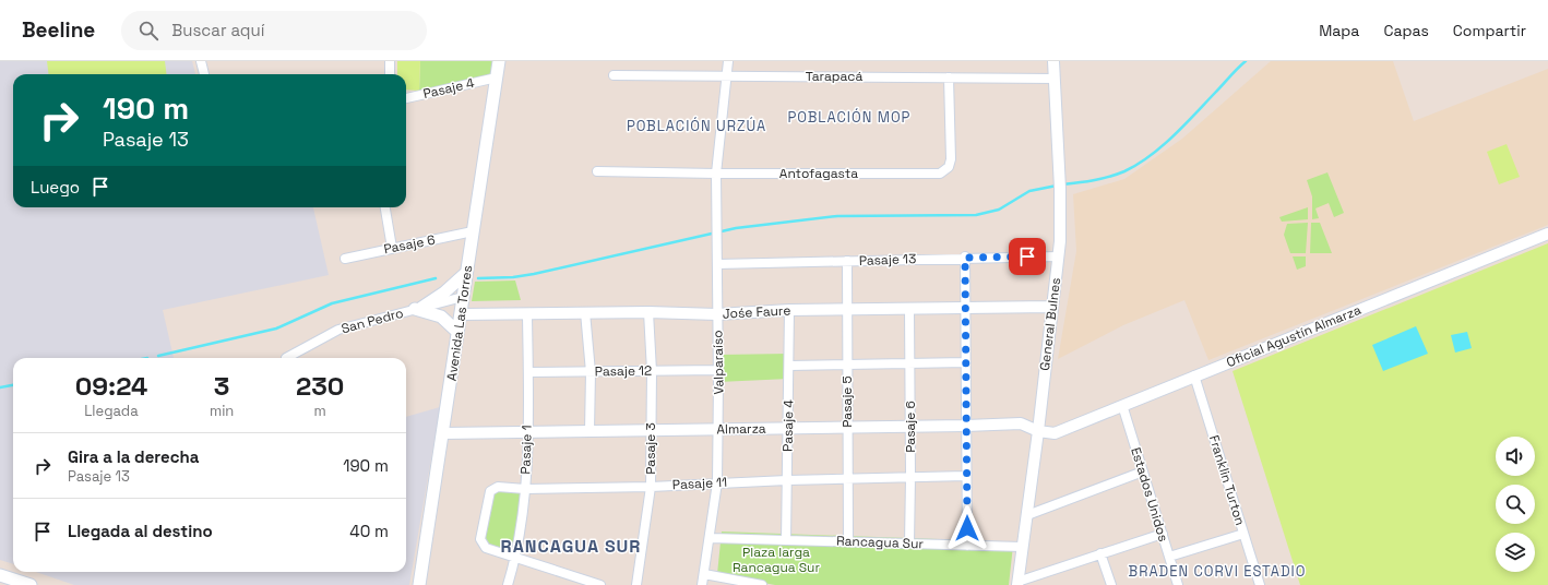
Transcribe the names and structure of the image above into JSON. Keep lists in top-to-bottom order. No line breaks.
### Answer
{"streets":{"main road":["Avenida Las Torres"],"street":["Tarapacá","Pasaje 4","Antofagasta","Pasaje 6","Pasaje 13","Jośe Faure","San Pedro","General Bulnes","Oficial Agustín Almarza","Valparaíso","Pasaje 12","Pasaje 5","Almarza","Pasaje 3","Pasaje 1","Franklin Turton","Pasaje 11","Estados Unidos","Rancagua Sur"]},"crossings":[["Tarapacá","Antofagasta"],["Tarapacá","General Bulnes"],["Tarapacá","Valparaíso"],["Pasaje 4","Jośe Faure"],["Pasaje 4","Avenida Las Torres"],["Pasaje 4","Almarza"],["Pasaje 4","Pasaje 11"],["Pasaje 4","Rancagua Sur"],["Antofagasta","Valparaíso"],["Pasaje 6","Jośe Faure"],["Pasaje 6","Avenida Las Torres"],["Pasaje 6","Almarza"],["Pasaje 6","Pasaje 11"],["Pasaje 6","Rancagua Sur"],["Pasaje 13","General Bulnes"],["Pasaje 13","Valparaíso"],["Pasaje 13","Pasaje 5"],["Jośe Faure","Avenida Las Torres"],["Jośe Faure","General Bulnes"],["Jośe Faure","Valparaíso"],["Jośe Faure","Pasaje 5"],["Jośe Faure","Pasaje 3"],["Jośe Faure","Pasaje 1"],["San Pedro","Avenida Las Torres"],["Avenida Las Torres","Almarza"],["General Bulnes","Oficial Agustín Almarza"],["General Bulnes","Almarza"],["General Bulnes","Rancagua Sur"],["Oficial Agustín Almarza","Almarza"],["Oficial Agustín Almarza","Franklin Turton"],["Oficial Agustín Almarza","Estados Unidos"],["Valparaíso","Pasaje 12"],["Valparaíso","Almarza"],["Valparaíso","Pasaje 11"],["Valparaíso","Rancagua Sur"],["Pasaje 12","Pasaje 3"],["Pasaje 12","Pasaje 1"],["Pasaje 5","Almarza"],["Pasaje 5","Pasaje 11"],["Pasaje 5","Rancagua Sur"],["Almarza","Pasaje 3"],["Almarza","Pasaje 1"],["Pasaje 3","Pasaje 11"],["Pasaje 1","Pasaje 11"]],"districts":["POBLACIÓN MOP","POBLACIÓN URZÚA","RANCAGUA SUR","BRADEN CORVI ESTADIO"],"parks":["Plaza larga Rancagua Sur"],"page":{"header":"Beeline","search":"Buscar aquí","nav":["Mapa","Capas","Compartir"],"turn":["190 m","Pasaje 13"],"then":"Luego","eta":["09:24","Llegada","3","min","230","m"],"list":[{"name":"Gira a la derecha","note":"Pasaje 13","value":"190 m"},{"name":"Llegada al destino","value":"40 m"}]}}
